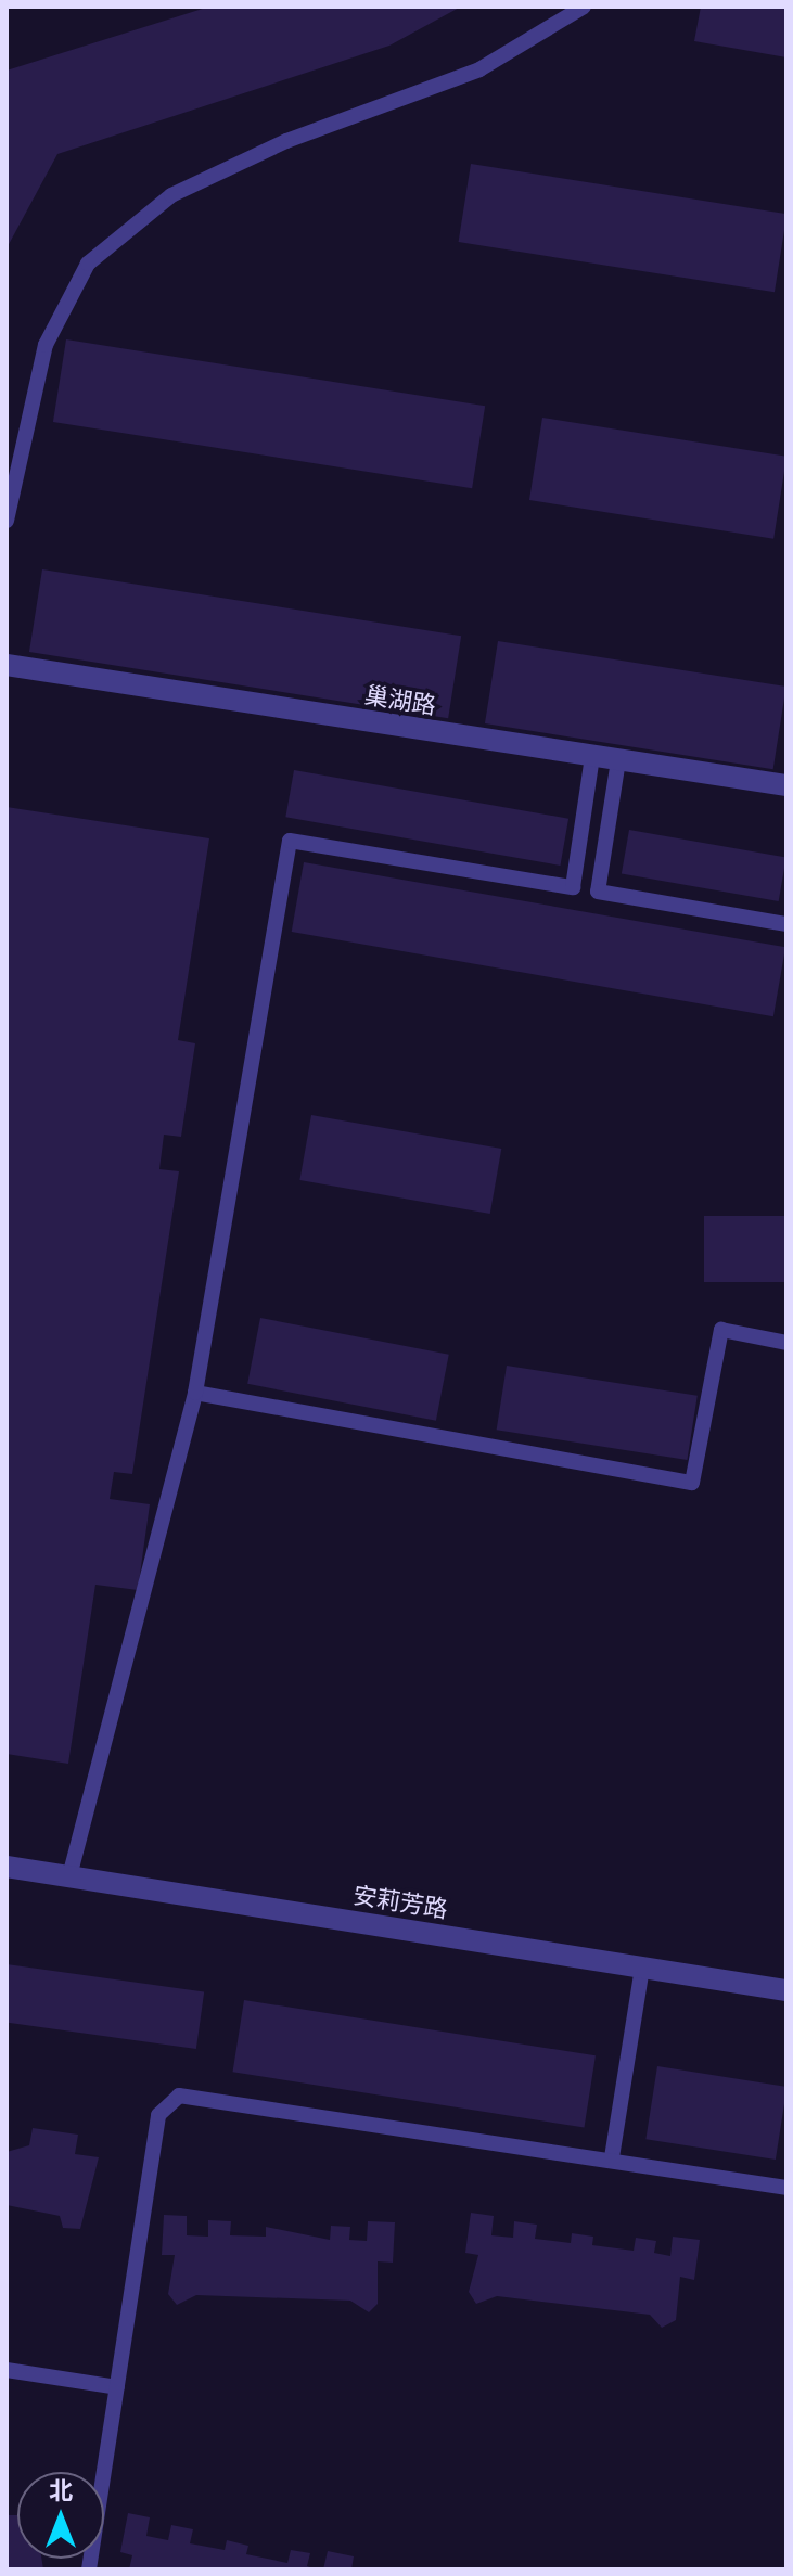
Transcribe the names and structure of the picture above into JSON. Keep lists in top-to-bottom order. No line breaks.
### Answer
{"streets":{"street":["巢湖路","安莉芳路"]},"north":"top"}
